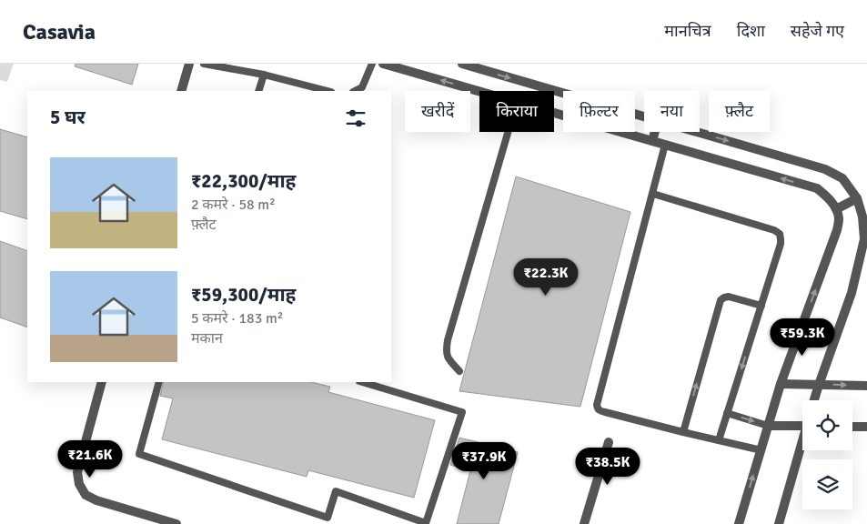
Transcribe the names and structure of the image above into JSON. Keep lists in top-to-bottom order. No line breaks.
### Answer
{"page":{"header":"Casavia","nav":["मानचित्र","दिशा","सहेजे गए"],"chip":["खरीदें","किराया","फ़िल्टर","नया","फ़्लैट"],"heading":"5 घर","list":[{"name":"₹22,300/माह","note":"2 कमरे · 58 m² · फ़्लैट"},{"name":"₹59,300/माह","note":"5 कमरे · 183 m² · मकान"}],"price":["₹22.3K","₹59.3K","₹21.6K","₹37.9K","₹38.5K"]}}
